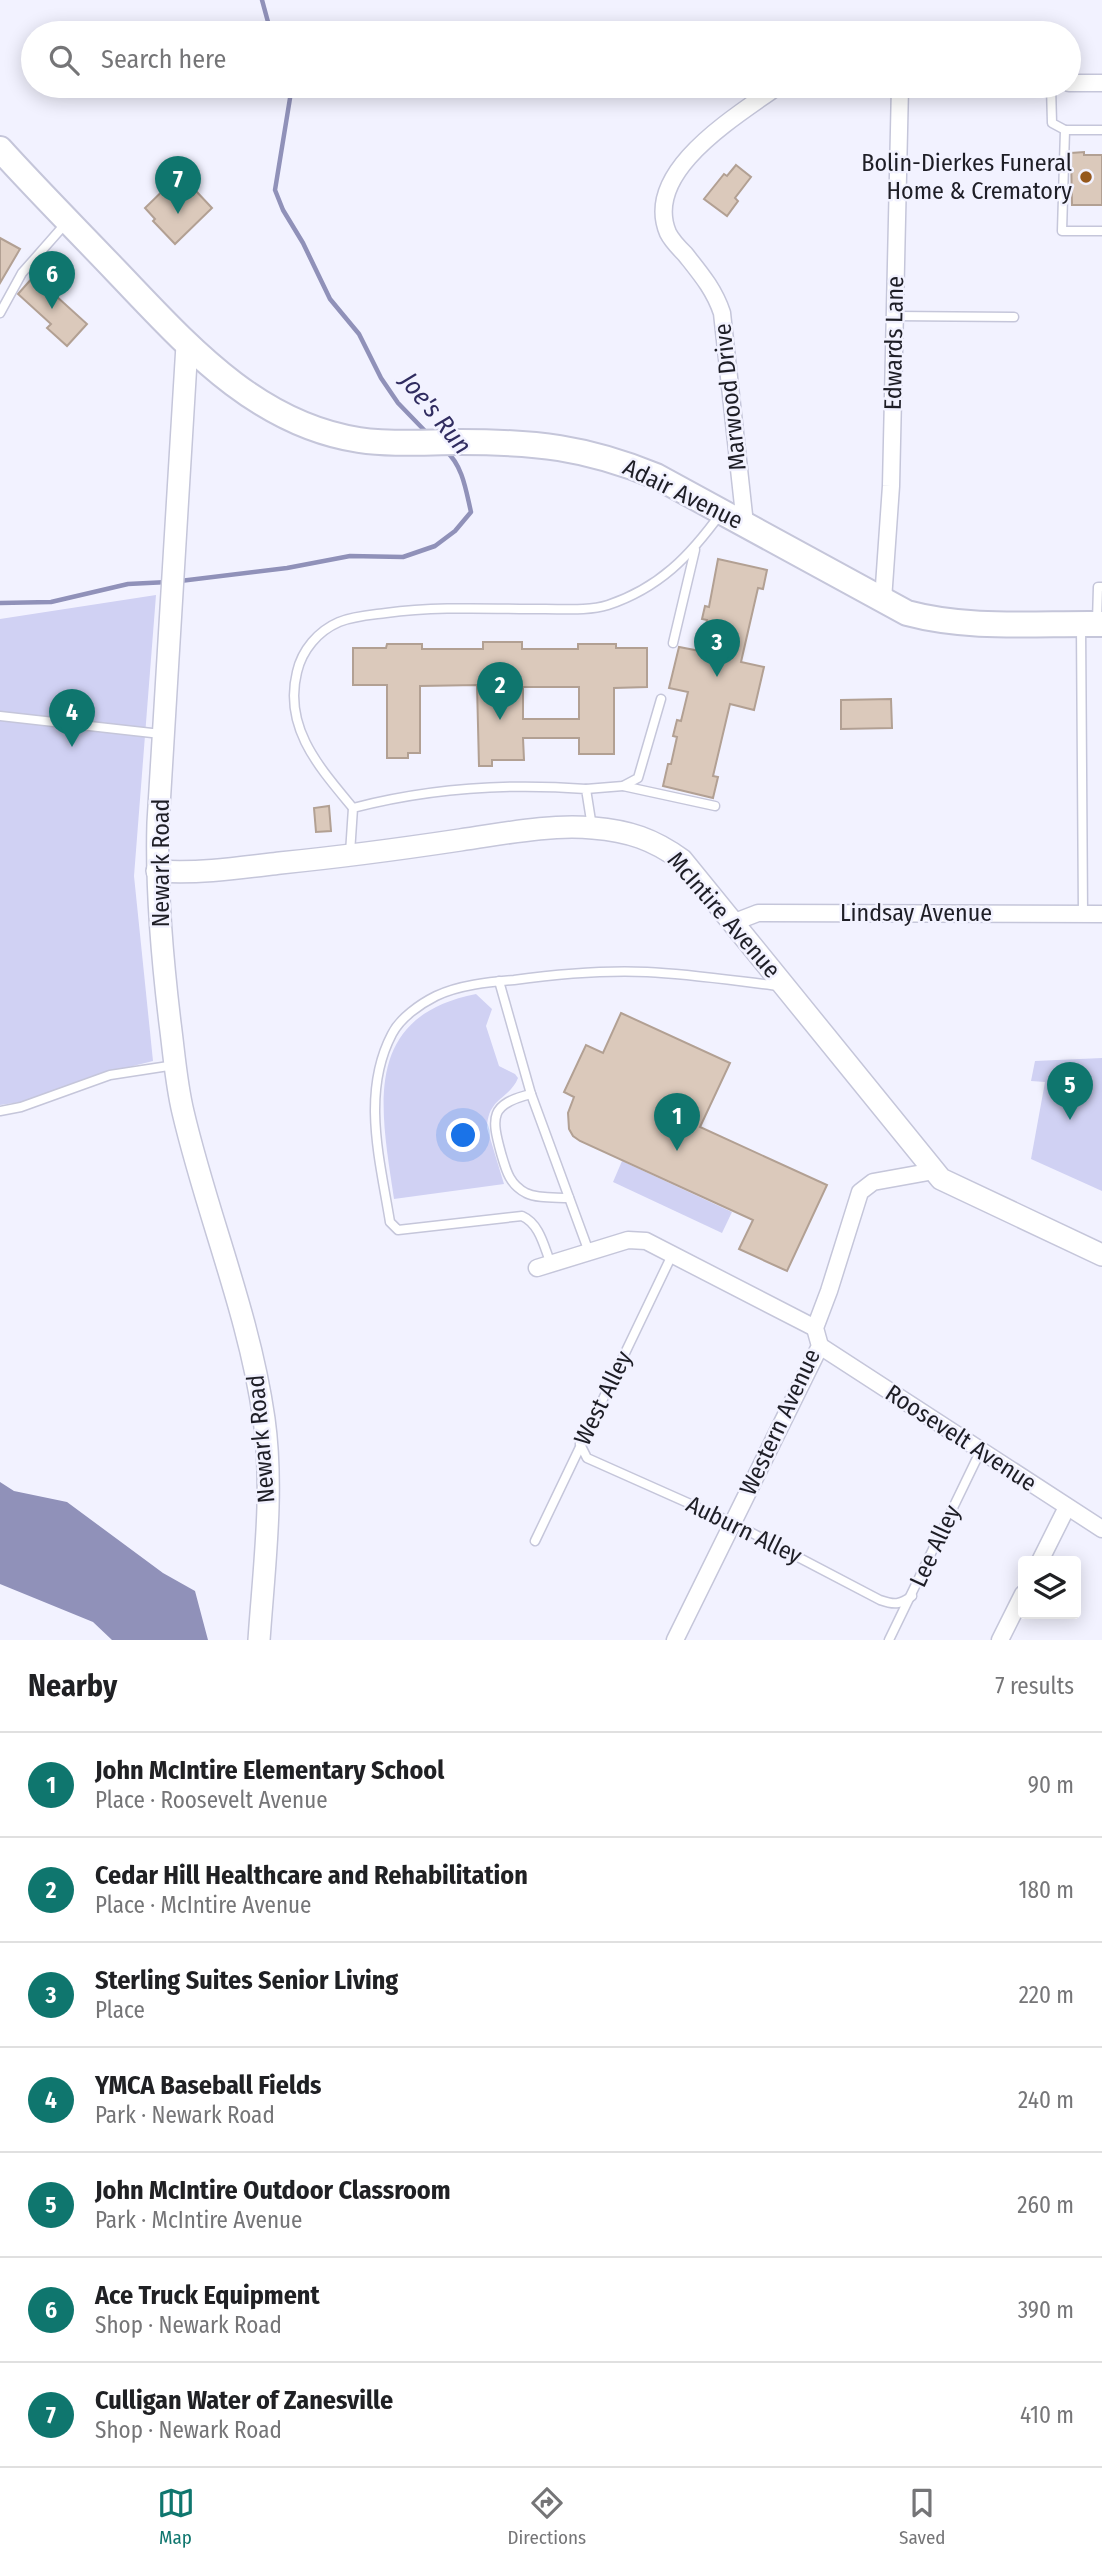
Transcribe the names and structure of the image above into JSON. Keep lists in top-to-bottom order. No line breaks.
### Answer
{"streets":{"main road":["Adair Avenue"],"street":["Edwards Lane","Marwood Drive","Newark Road","Lindsay Avenue","McIntire Avenue","Western Avenue","Roosevelt Avenue"],"lane":["West Alley","Auburn Alley","Lee Alley"]},"crossings":[["Edwards Lane","Adair Avenue"],["Marwood Drive","Adair Avenue"],["Adair Avenue","Newark Road"],["Newark Road","McIntire Avenue"],["Lindsay Avenue","McIntire Avenue"],["McIntire Avenue","Western Avenue"],["West Alley","Auburn Alley"],["Western Avenue","Roosevelt Avenue"],["Western Avenue","Auburn Alley"],["Roosevelt Avenue","Lee Alley"],["Auburn Alley","Lee Alley"]],"water":["Joe's Run"],"places":["Bolin-Dierkes Funeral Home & Crematory"],"page":{"search":"Search here","pins":["7","6","3","2","4","5","1"],"heading":["Nearby","7 results"],"list":[{"mark":"1","name":"John McIntire Elementary School","note":"Place · Roosevelt Avenue","value":"90 m"},{"mark":"2","name":"Cedar Hill Healthcare and Rehabilitation","note":"Place · McIntire Avenue","value":"180 m"},{"mark":"3","name":"Sterling Suites Senior Living","note":"Place","value":"220 m"},{"mark":"4","name":"YMCA Baseball Fields","note":"Park · Newark Road","value":"240 m"},{"mark":"5","name":"John McIntire Outdoor Classroom","note":"Park · McIntire Avenue","value":"260 m"},{"mark":"6","name":"Ace Truck Equipment","note":"Shop · Newark Road","value":"390 m"},{"mark":"7","name":"Culligan Water of Zanesville","note":"Shop · Newark Road","value":"410 m"}],"nav":["Map","Directions","Saved"]}}
